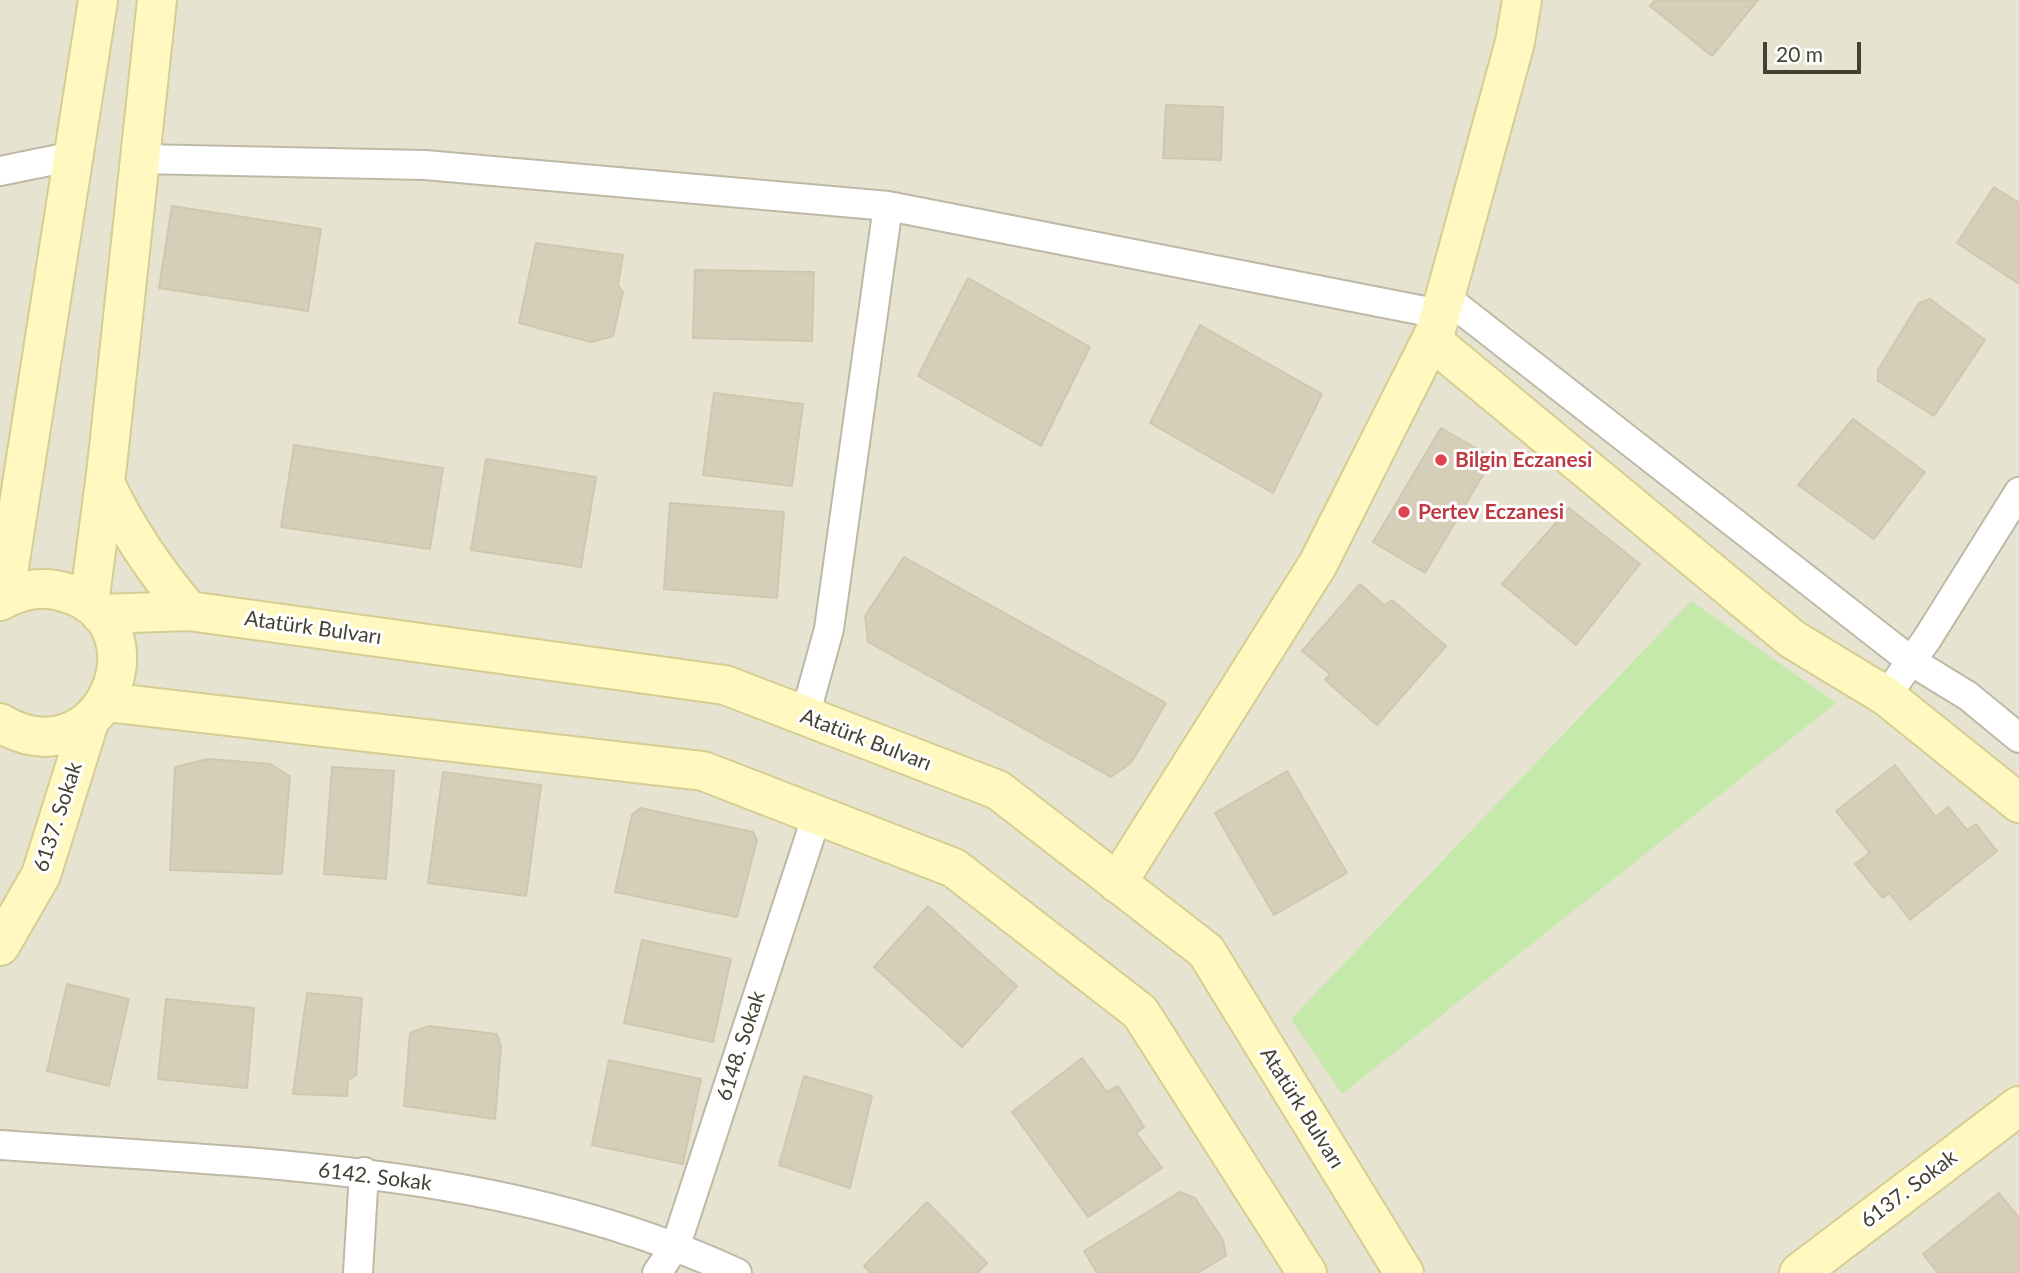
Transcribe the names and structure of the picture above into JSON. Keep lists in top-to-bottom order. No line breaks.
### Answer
{"streets":{"main road":["Atatürk Bulvarı","6137. Sokak"],"street":["6148. Sokak","6142. Sokak"]},"crossings":[["Atatürk Bulvarı","6137. Sokak"],["6148. Sokak","6142. Sokak"]],"places":["Bilgin Eczanesi","Pertev Eczanesi"],"scale_bar":"20 m"}
